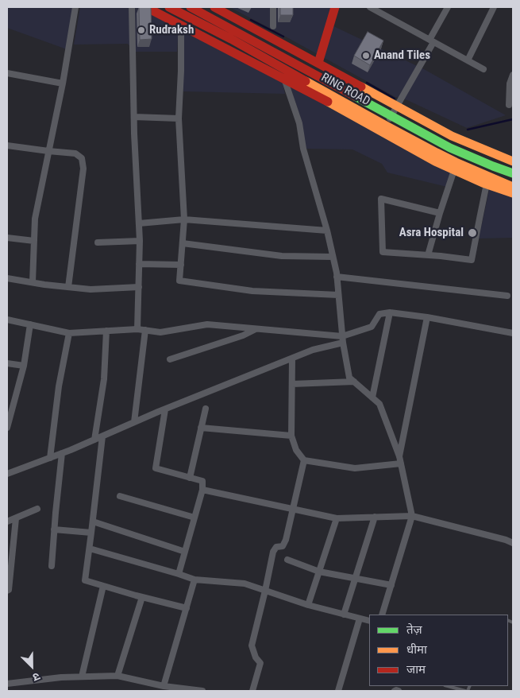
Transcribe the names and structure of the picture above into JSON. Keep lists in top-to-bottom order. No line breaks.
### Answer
{"streets":{"main road":["RING ROAD"]},"places":["Rudraksh","Anand Tiles","Asra Hospital"],"legend":["तेज़","धीमा","जाम"],"north":"bottom right"}
